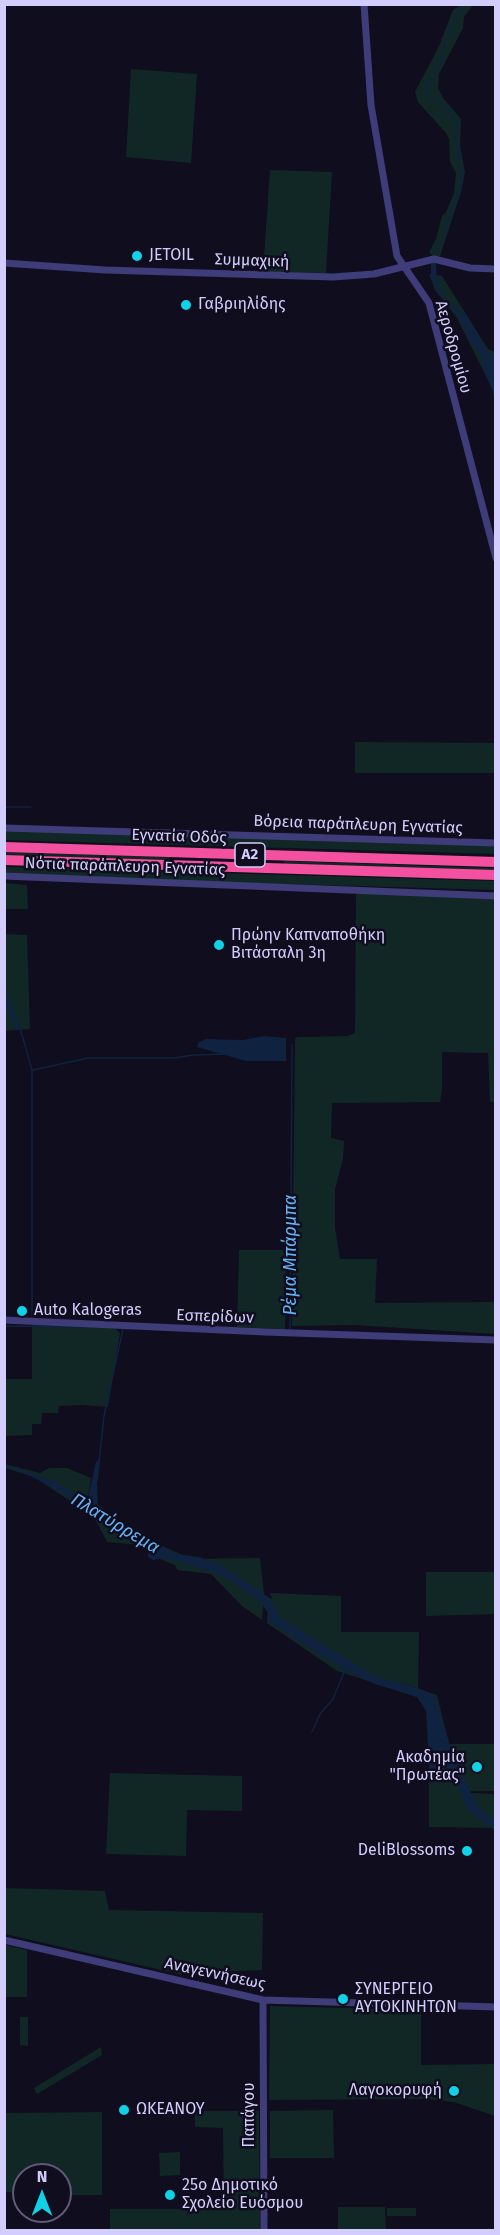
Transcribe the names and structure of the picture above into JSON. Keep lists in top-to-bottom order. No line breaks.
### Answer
{"streets":{"highway":["Εγνατία Οδός","Α2"],"street":["Συμμαχική","Αεροδρομίου","Βόρεια παράπλευρη Εγνατίας","Νότια παράπλευρη Εγνατίας","Εσπερίδων","Αναγεννήσεως","Παπάγου"]},"crossings":[["Συμμαχική","Αεροδρομίου"],["Αναγεννήσεως","Παπάγου"]],"water":["Ρέμα Μπάρμπα","Πλατύρρεμα"],"places":["JETOIL","Γαβριηλίδης","Πρώην Καπναποθήκη Βιτάσταλη 3η","Auto Kalogeras","Ακαδημία \"Πρωτέας\"","DeliBlossoms","ΣΥΝΕΡΓΕΙΟ ΑΥΤΟΚΙΝΗΤΩΝ","Λαγοκορυφή","ΩΚΕΑΝΟΥ","25ο Δημοτικό Σχολείο Ευόσμου"],"north":"top"}
